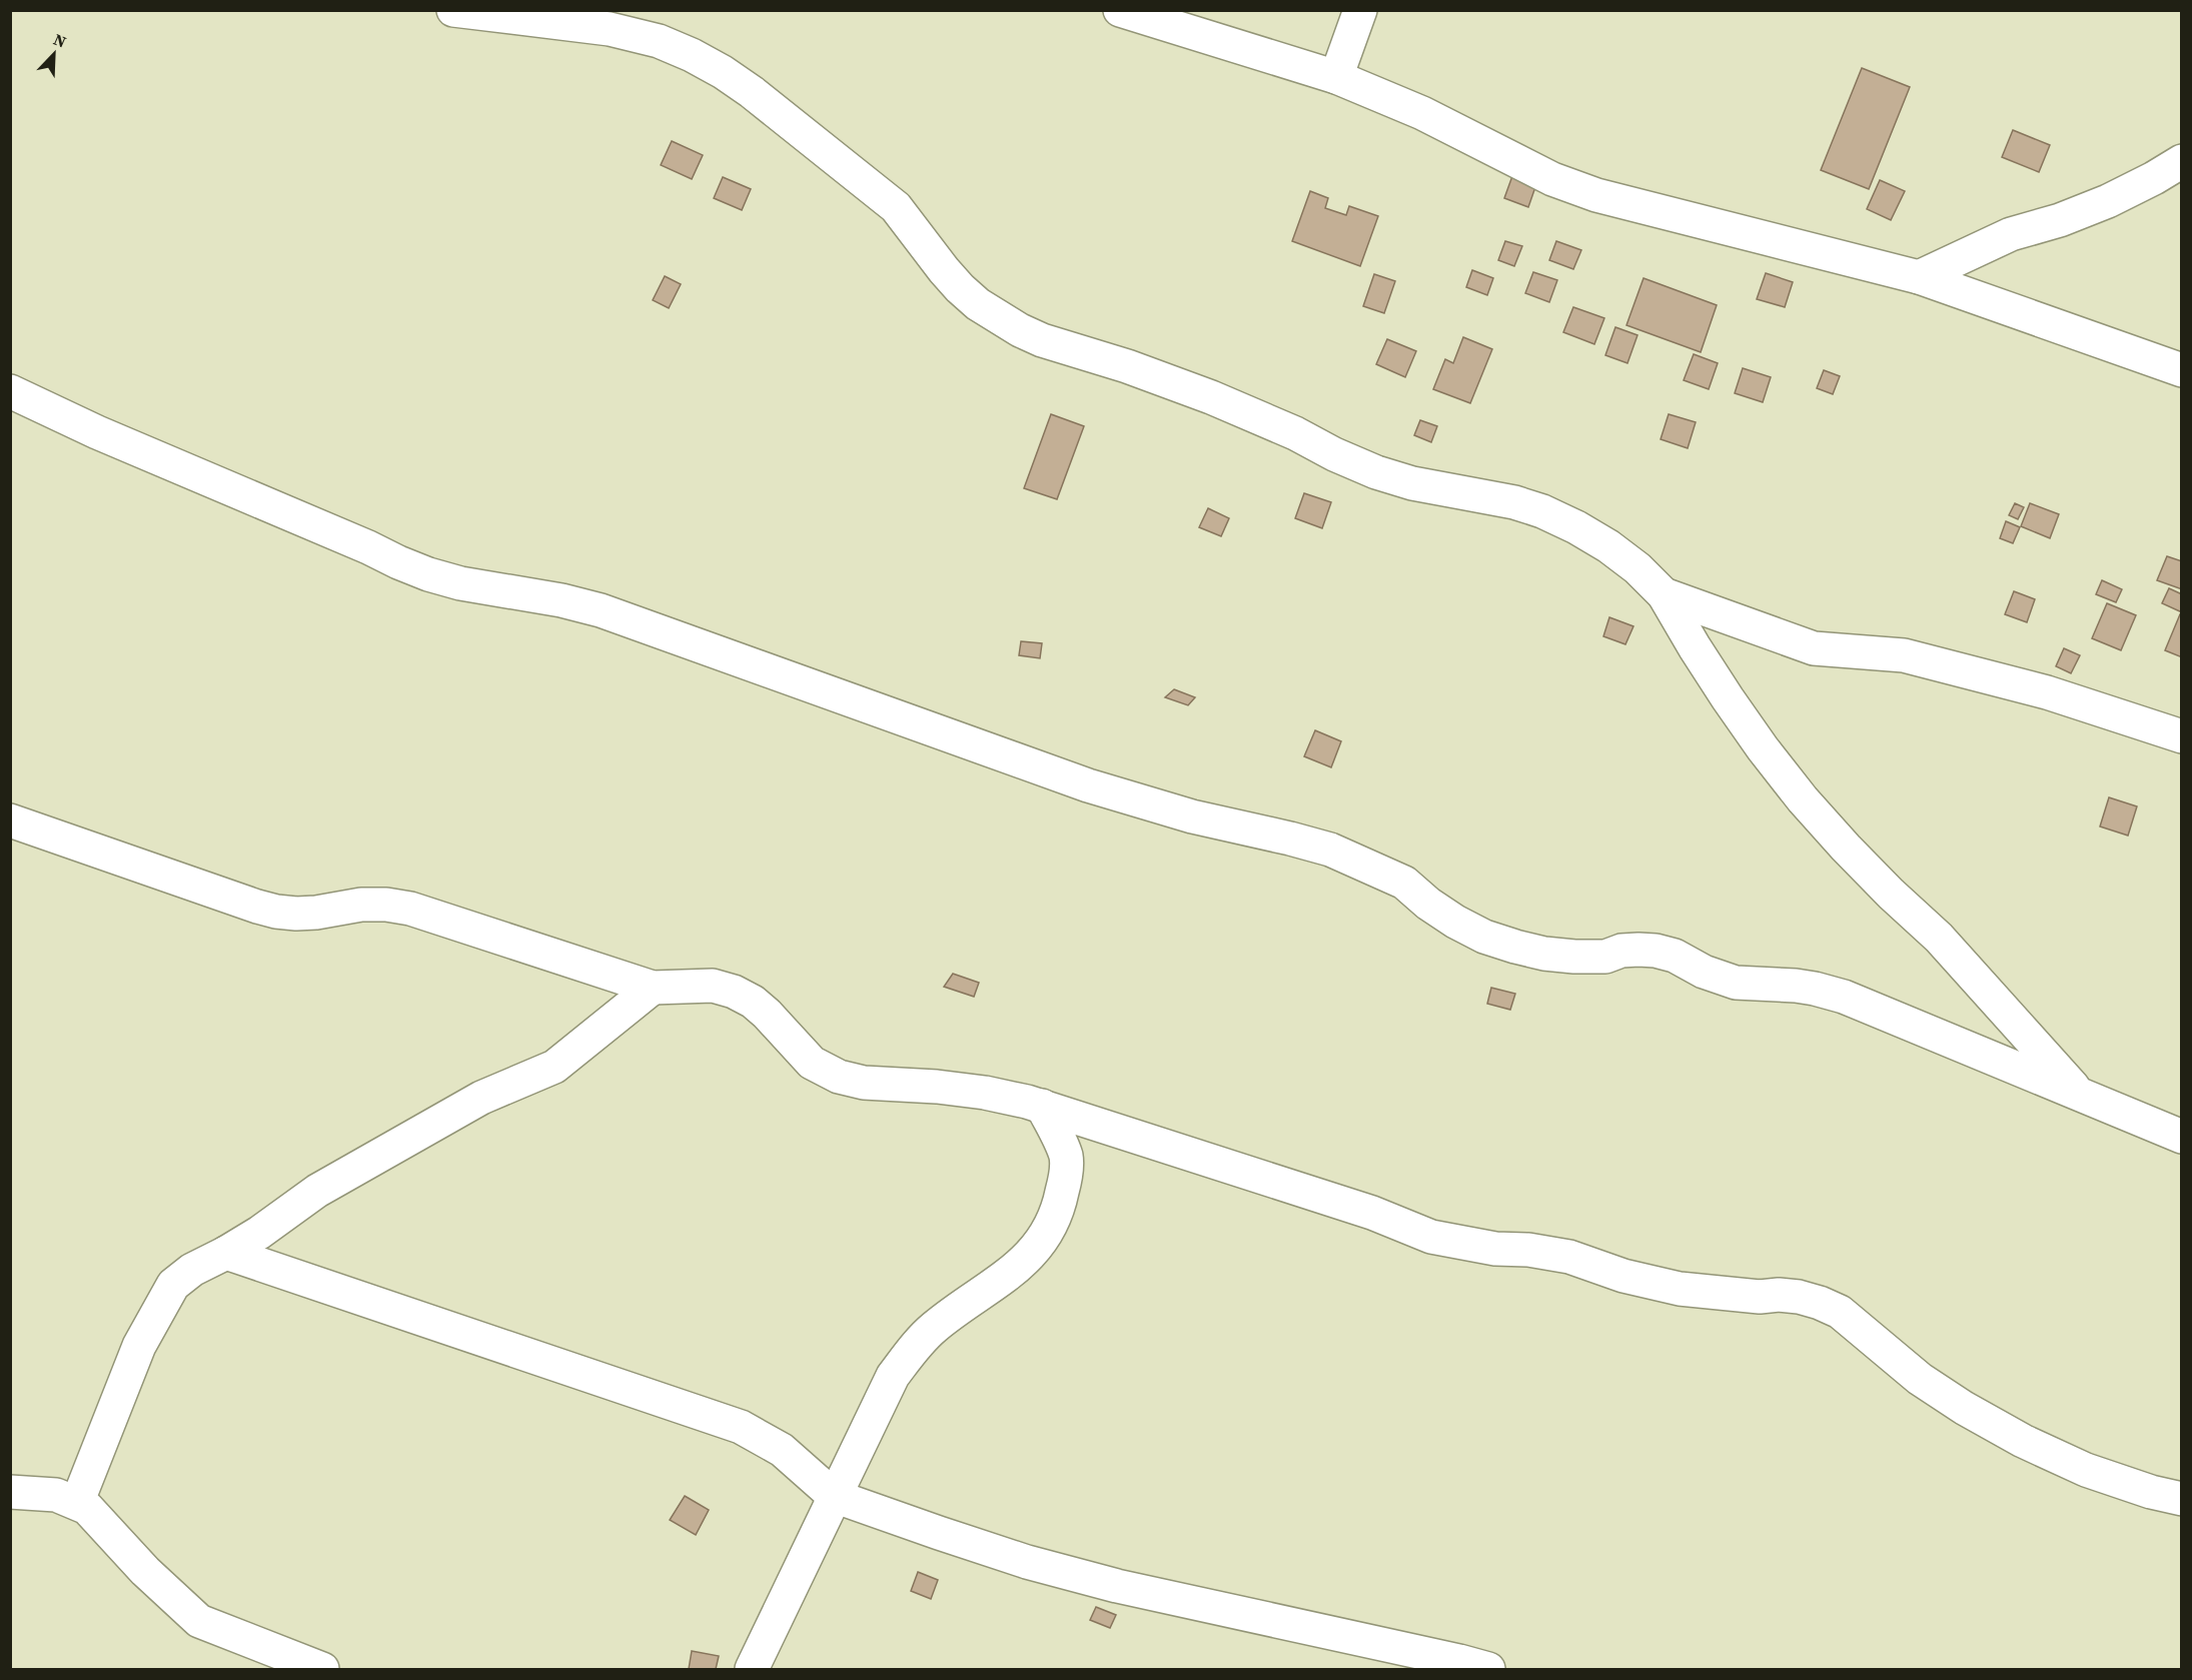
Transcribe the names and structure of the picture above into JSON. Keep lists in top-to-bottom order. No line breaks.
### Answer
{"north":"top right"}
